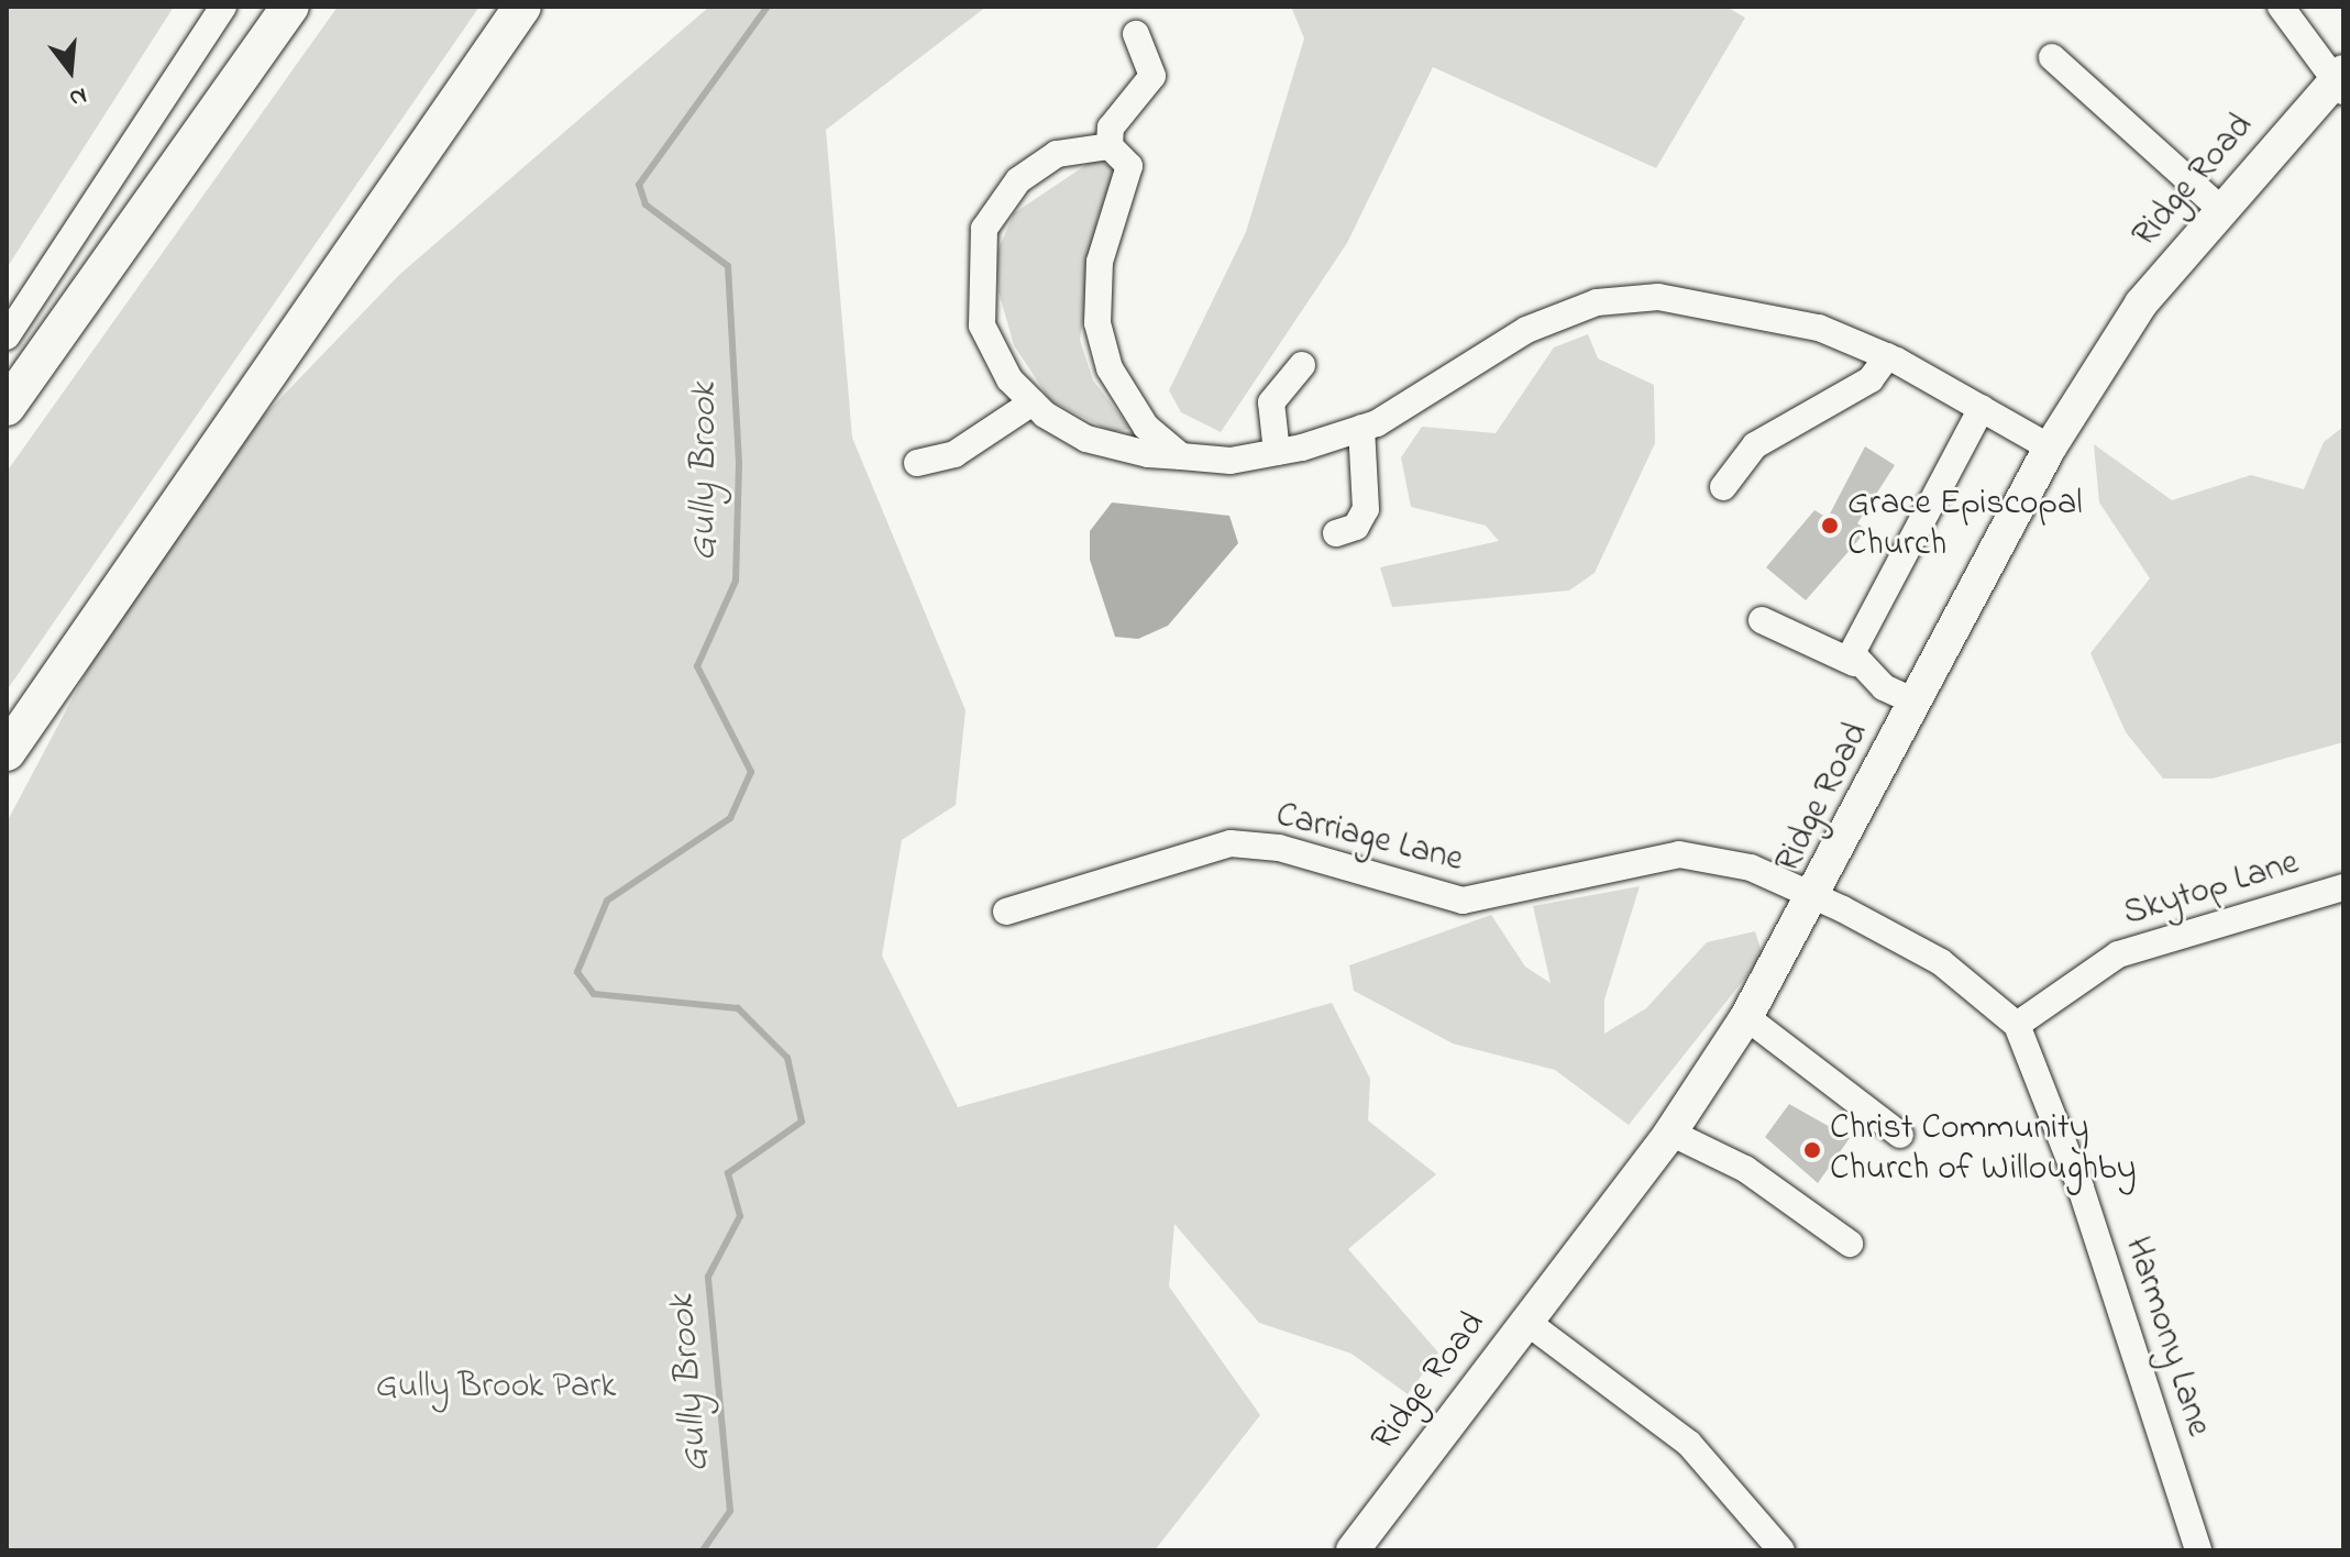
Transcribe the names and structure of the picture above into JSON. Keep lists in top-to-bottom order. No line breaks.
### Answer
{"streets":{"main road":["Ridge Road"],"street":["Carriage Lane","Skytop Lane","Harmony Lane"]},"crossings":[["Ridge Road","Carriage Lane"],["Ridge Road","Harmony Lane"],["Carriage Lane","Harmony Lane"],["Skytop Lane","Harmony Lane"]],"water":["Gully Brook"],"parks":["Gully Brook Park"],"places":["Grace Episcopal Church","Christ Community Church of Willoughby"],"north":"bottom"}
